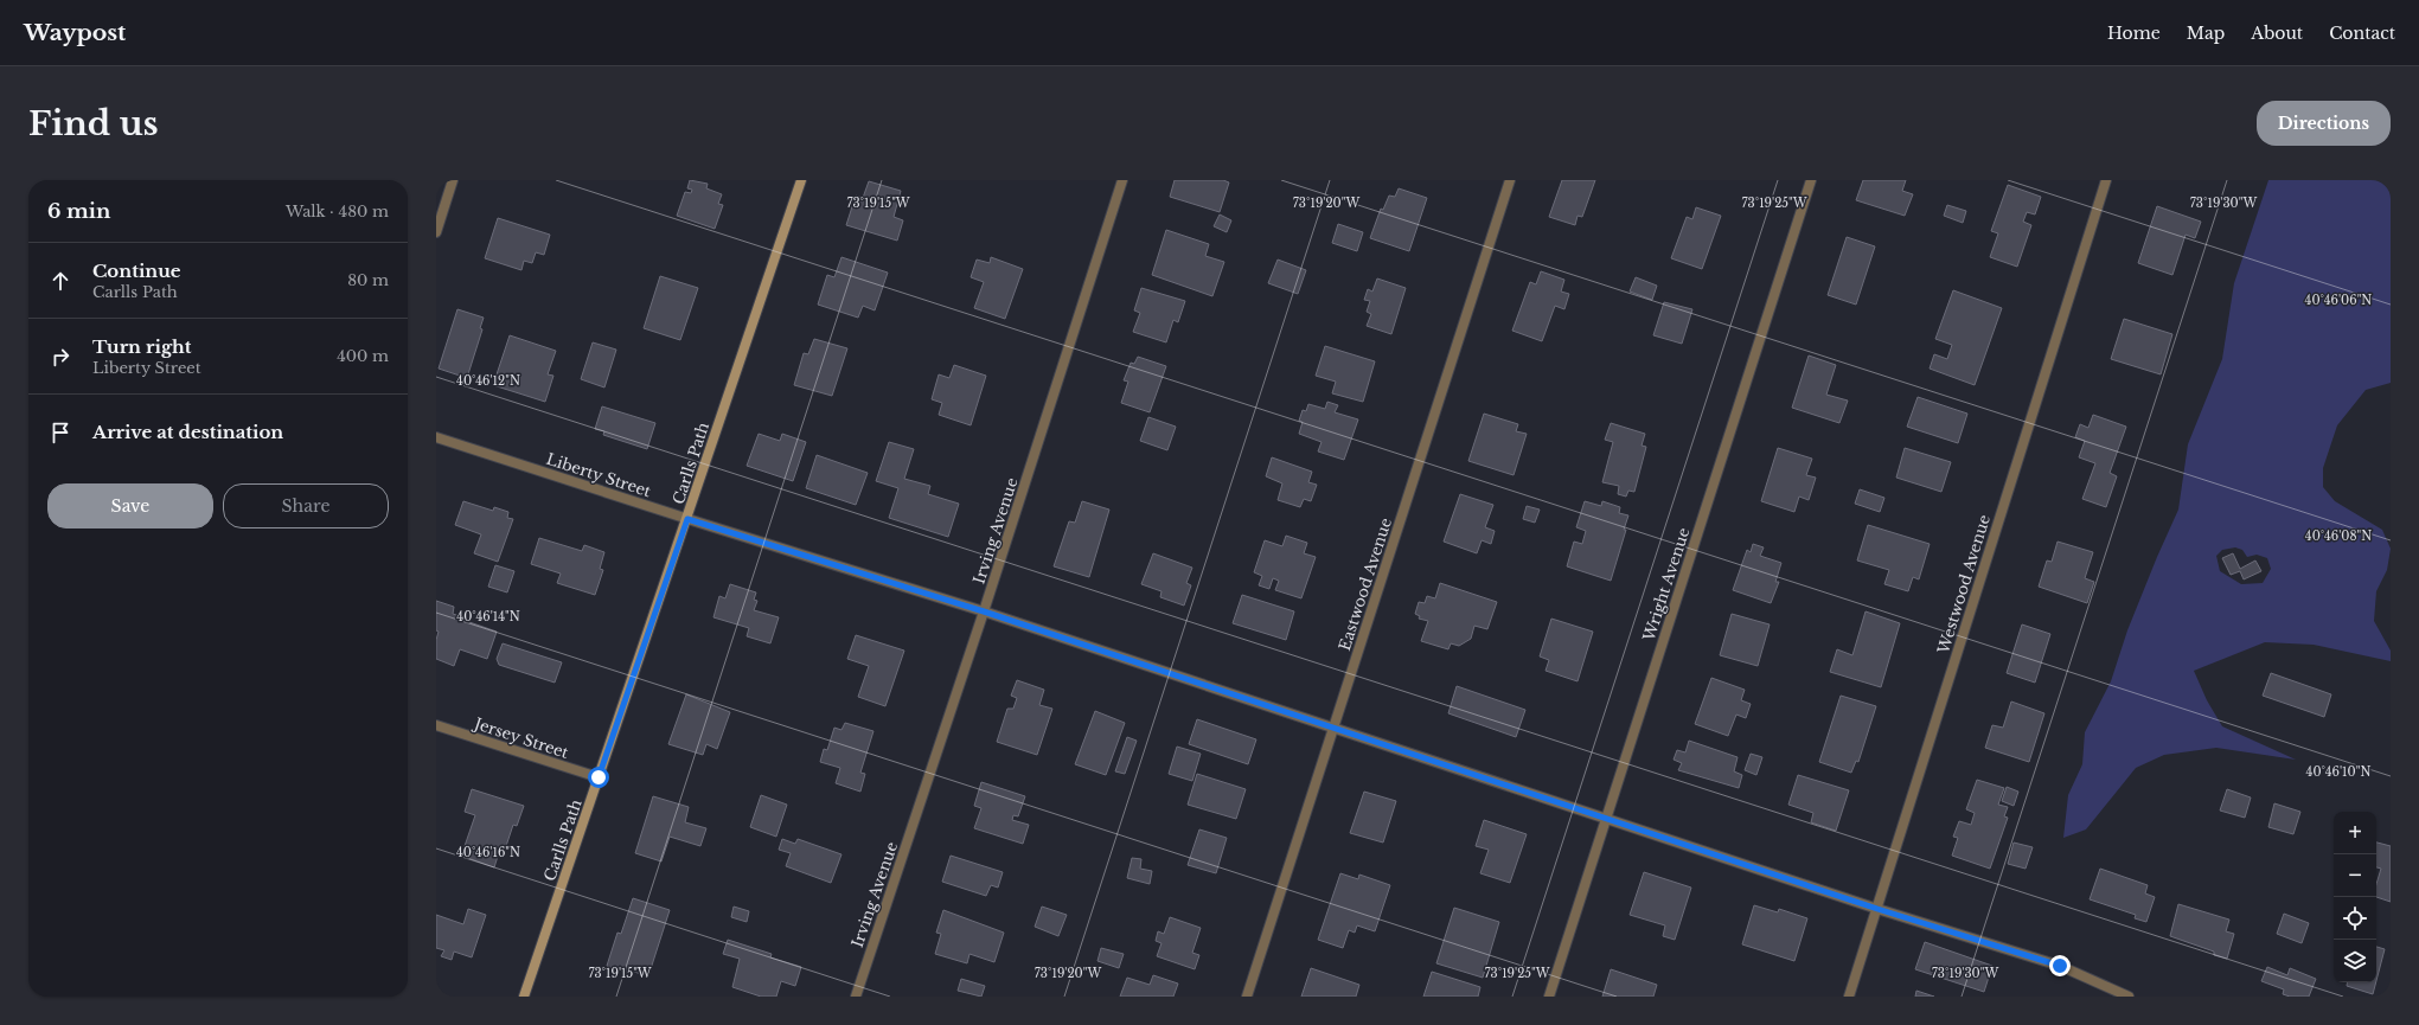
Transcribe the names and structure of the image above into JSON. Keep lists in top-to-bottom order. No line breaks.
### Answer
{"streets":{"street":["Carlls Path","Liberty Street","Irving Avenue","Eastwood Avenue","Wright Avenue","Westwood Avenue","Jersey Street"]},"crossings":[["Carlls Path","Liberty Street"],["Carlls Path","Jersey Street"],["Liberty Street","Irving Avenue"],["Liberty Street","Eastwood Avenue"],["Liberty Street","Wright Avenue"],["Liberty Street","Westwood Avenue"]],"page":{"header":"Waypost","nav":["Home","Map","About","Contact"],"buttons":["Directions",["Save","Share"]],"title":"Find us","heading":["6 min","Walk · 480 m"],"list":[["Continue","Carlls Path","80 m"],["Turn right","Liberty Street","400 m"],"Arrive at destination"],"map_buttons":["+","−"]},"coordinates":["73°19'15\"W","73°19'20\"W","73°19'25\"W","73°19'30\"W","40°46'06\"N","40°46'12\"N","40°46'08\"N","40°46'14\"N","40°46'10\"N","40°46'16\"N"]}
